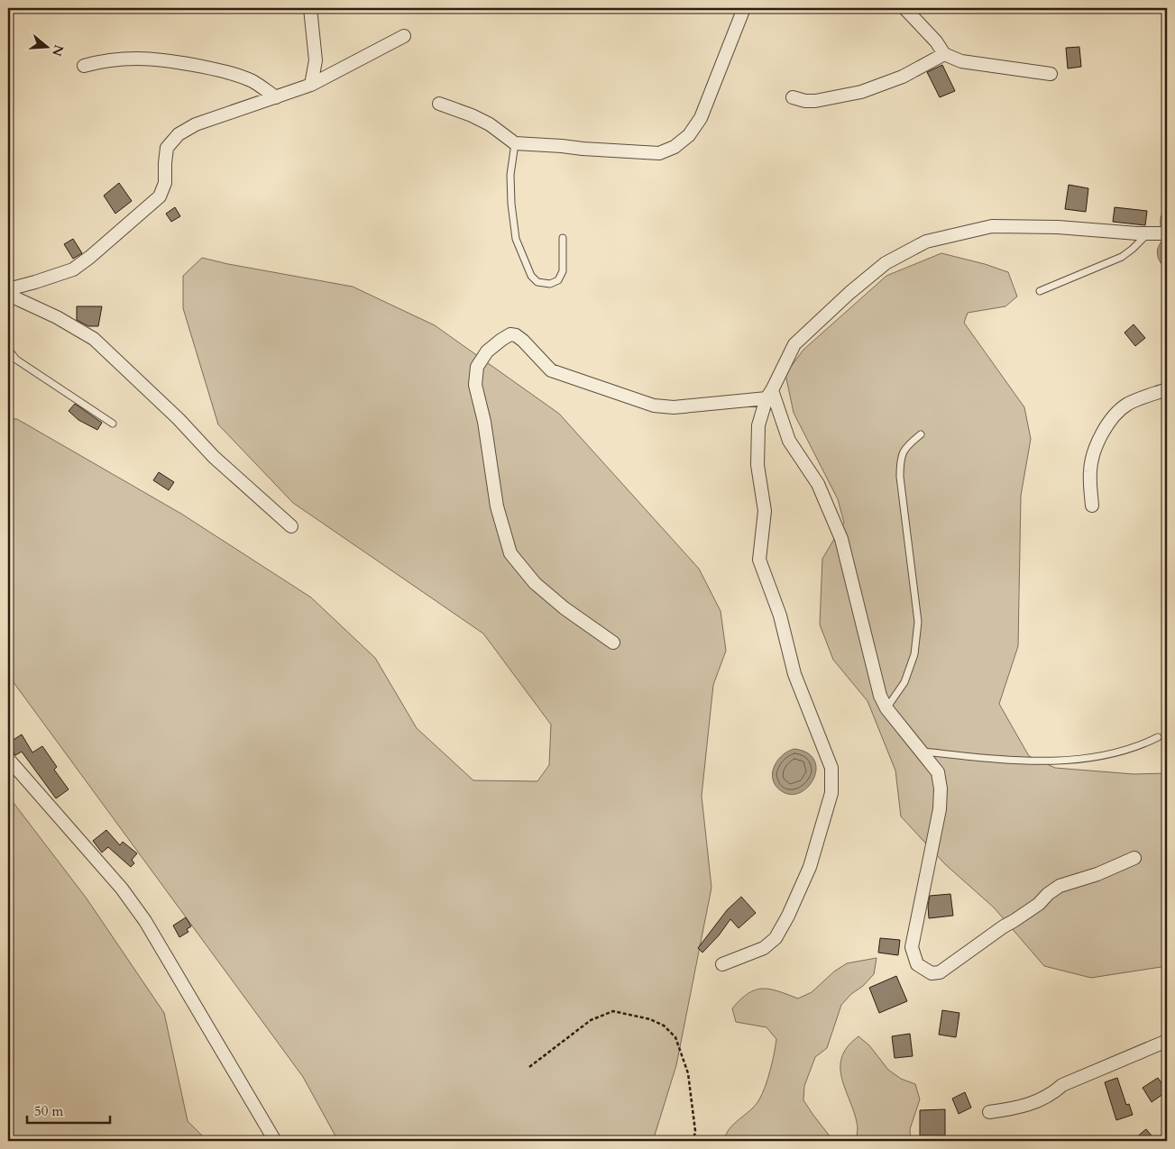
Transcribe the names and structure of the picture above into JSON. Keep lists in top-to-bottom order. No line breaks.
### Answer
{"scale_bar":"50 m","north":"right"}
